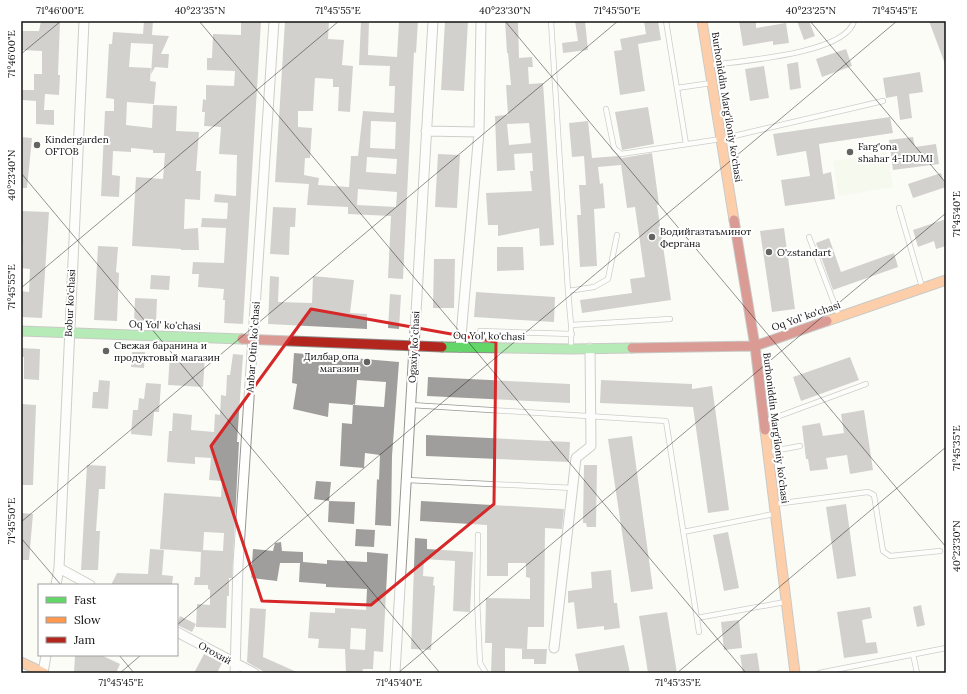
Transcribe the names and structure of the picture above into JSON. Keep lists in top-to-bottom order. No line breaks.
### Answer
{"streets":{"main road":["Burhoniddin Marg'iloniy ko'chasi","Oq Yol' ko'chasi"],"street":["Bobur ko'chasi","Anbar Otin koʻchasi","Ogaxiy koʻchasi","Огохий"]},"crossings":[["Burhoniddin Marg'iloniy ko'chasi","Oq Yol' ko'chasi"],["Bobur ko'chasi","Oq Yol' ko'chasi"],["Oq Yol' ko'chasi","Anbar Otin koʻchasi"],["Oq Yol' ko'chasi","Ogaxiy koʻchasi"],["Anbar Otin koʻchasi","Огохий"]],"places":["Kindergarden OFTOB","Farg'ona shahar 4-IDUMI","Водийгазтаъминот Фергана","O'zstandart","Свежая баранина и продуктовый магазин","Дилбар опа магазин"],"legend":["Fast","Slow","Jam"],"coordinates":["71°46'00\"E","40°23'35\"N","71°45'55\"E","40°23'30\"N","71°45'50\"E","40°23'25\"N","71°45'45\"E","40°23'40\"N","71°45'40\"E","71°45'35\"E"]}
